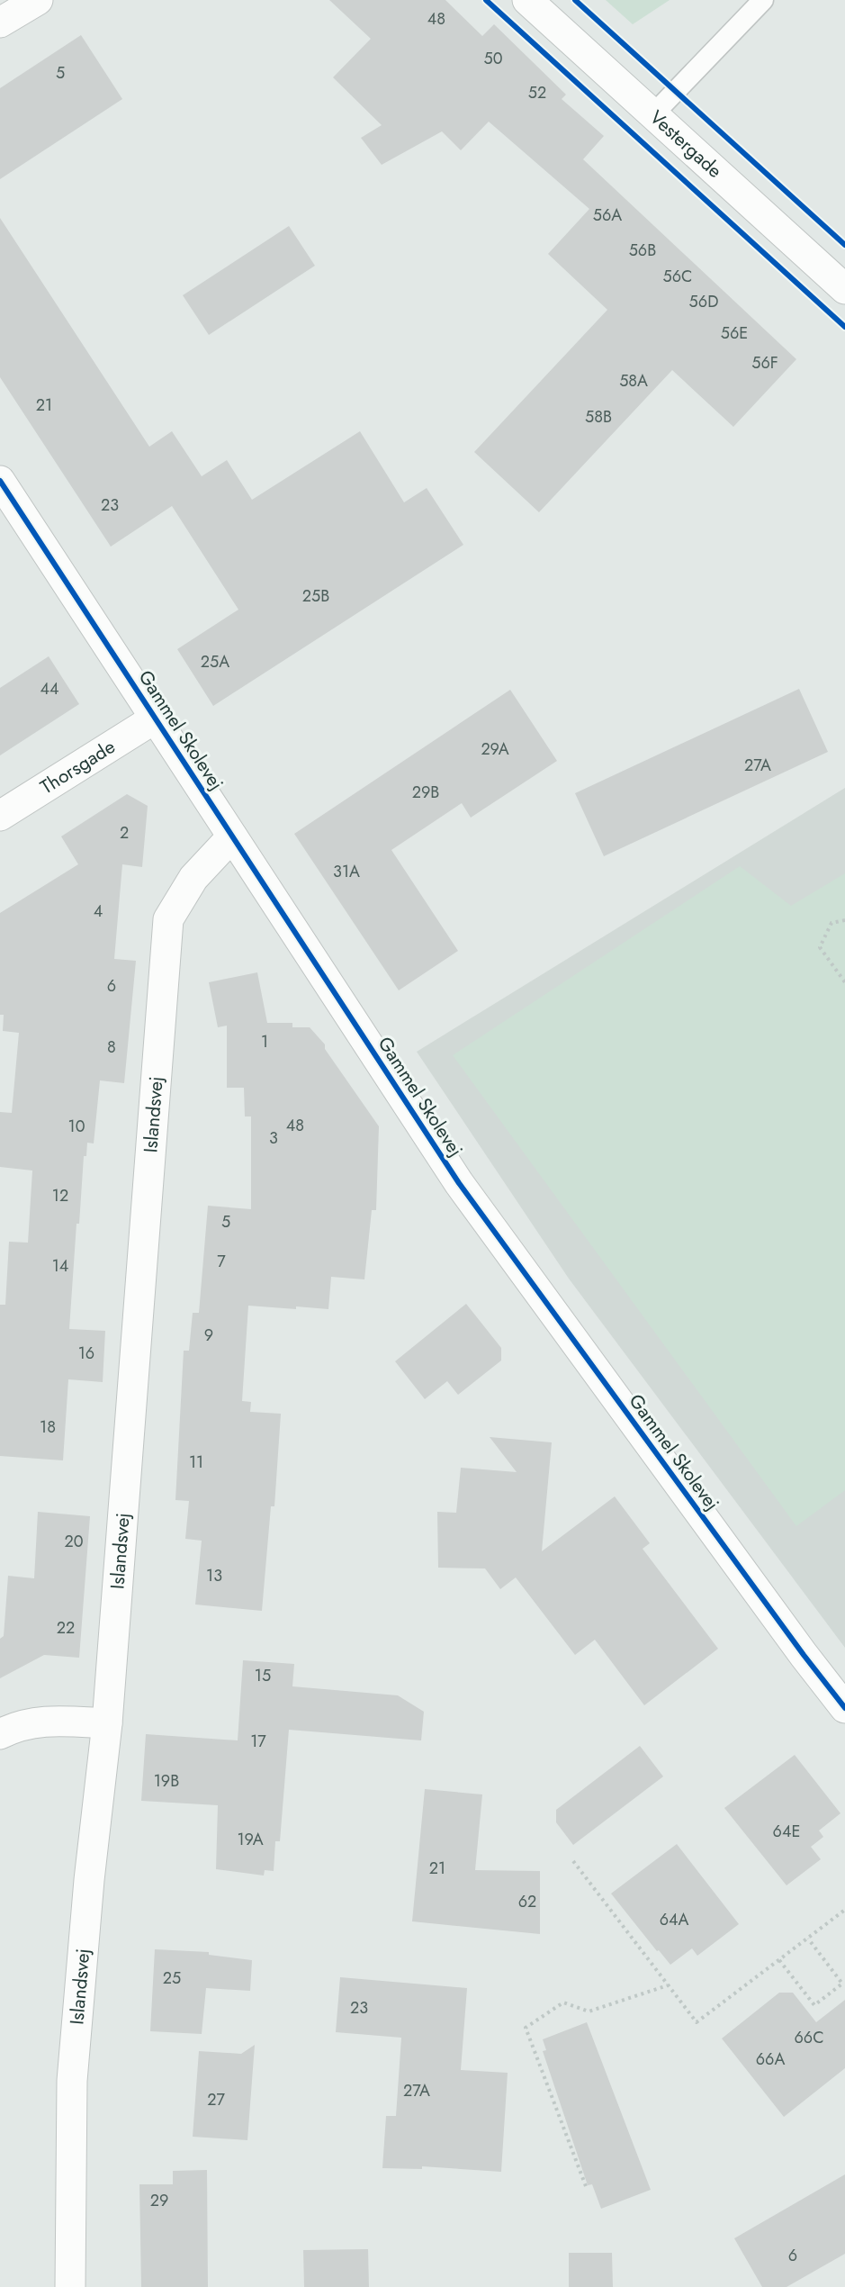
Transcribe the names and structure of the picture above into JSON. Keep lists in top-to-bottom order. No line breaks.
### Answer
{"streets":{"street":["Vestergade","Gammel Skolevej","Thorsgade","Islandsvej"]},"crossings":[["Gammel Skolevej","Thorsgade"],["Gammel Skolevej","Islandsvej"]],"house_numbers":["48","50","5","52","56A","56B","56C","56D","56E","56F","58A","21","58B","23","25B","25A","44","29A","27A","29B","2","31A","4","6","1","8","48","10","3","12","5","7","14","9","16","18","11","20","13","22","15","17","19B","64E","19A","21","62","64A","25","23","66C","66A","27A","27","29","6"]}
